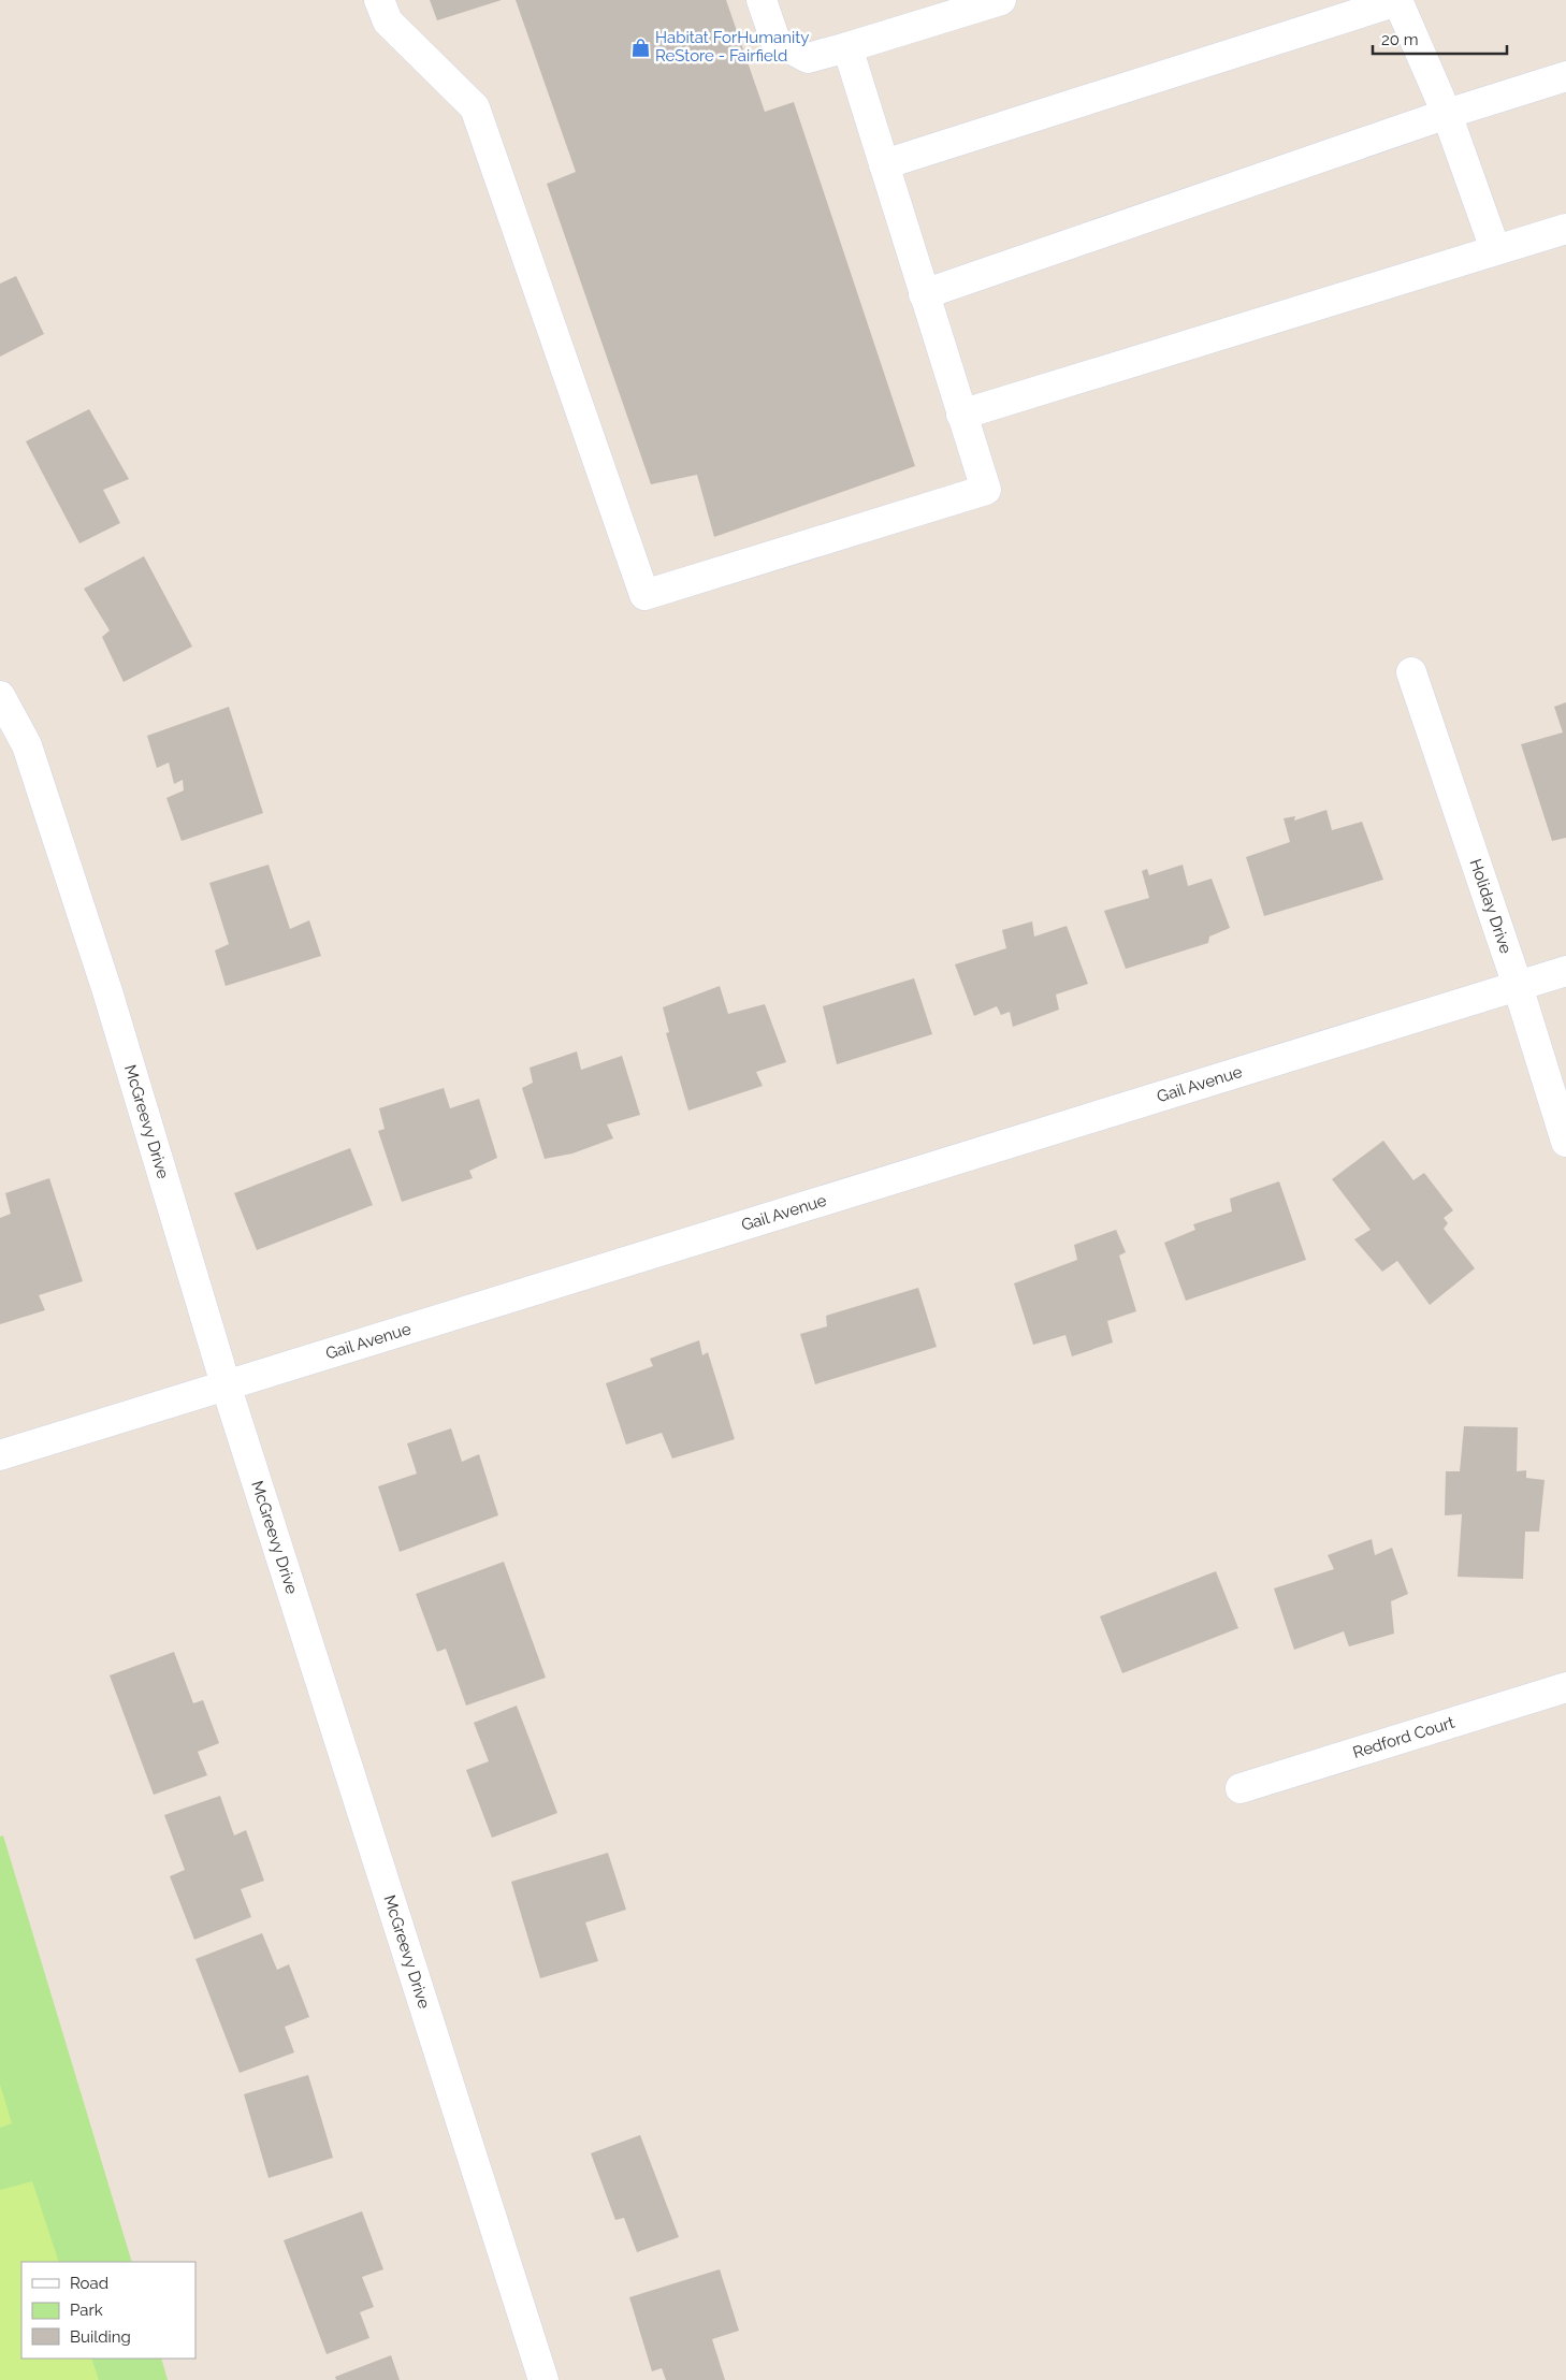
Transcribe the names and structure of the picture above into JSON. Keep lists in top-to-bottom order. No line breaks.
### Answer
{"streets":{"street":["Holiday Drive","Gail Avenue","McGreevy Drive","Redford Court"]},"crossings":[["Holiday Drive","Gail Avenue"],["Gail Avenue","McGreevy Drive"]],"places":{"shop":["Habitat ForHumanity ReStore - Fairfield"]},"legend":["Road","Park","Building"],"scale_bar":"20 m"}
